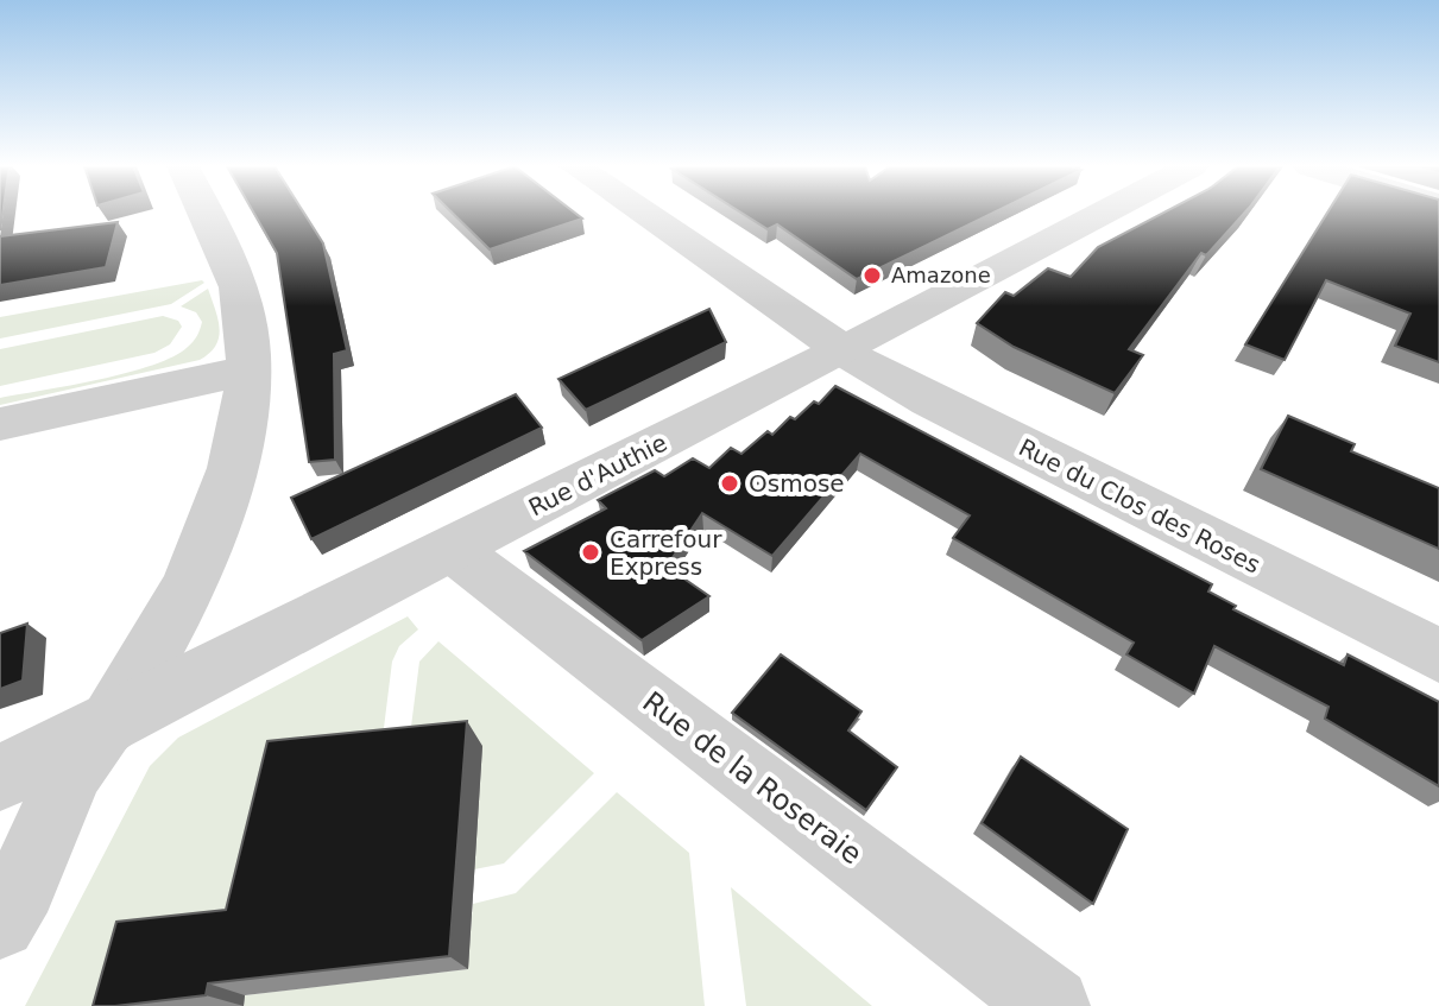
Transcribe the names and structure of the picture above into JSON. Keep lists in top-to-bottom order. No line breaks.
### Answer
{"streets":{"street":["Rue d'Authie","Rue du Clos des Roses","Rue de la Roseraie"]},"crossings":[["Rue d'Authie","Rue du Clos des Roses"],["Rue d'Authie","Rue de la Roseraie"]],"places":["Amazone","Osmose","Carrefour Express"]}
